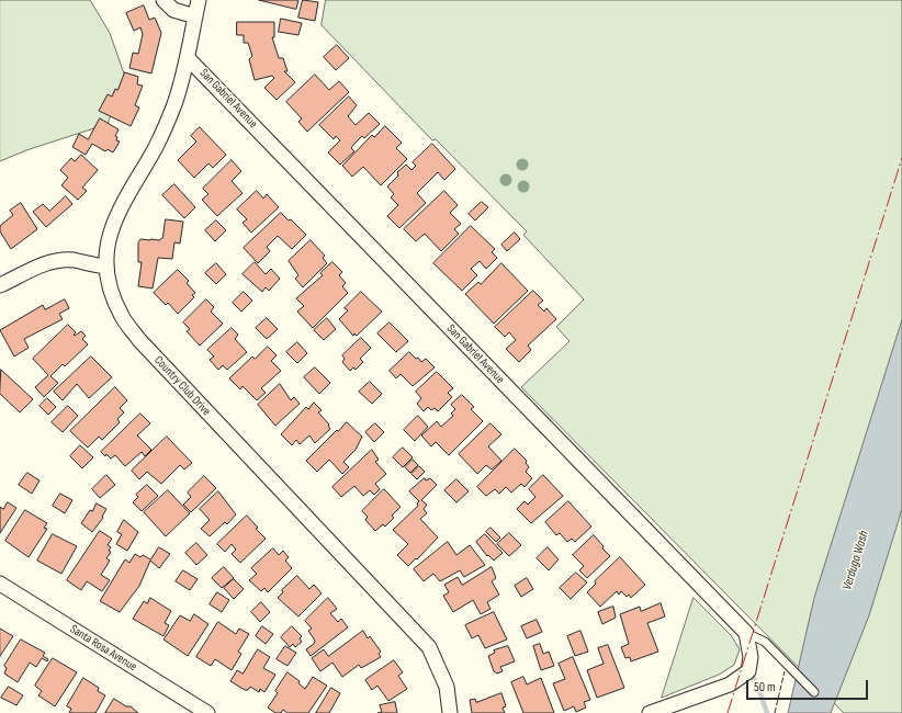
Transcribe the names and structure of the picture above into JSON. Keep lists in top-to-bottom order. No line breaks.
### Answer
{"streets":{"street":["San Gabriel Avenue","Country Club Drive","Santa Rosa Avenue"]},"crossings":[["San Gabriel Avenue","Country Club Drive"]],"water":["Verdugo Wash"],"scale_bar":"50 m"}
